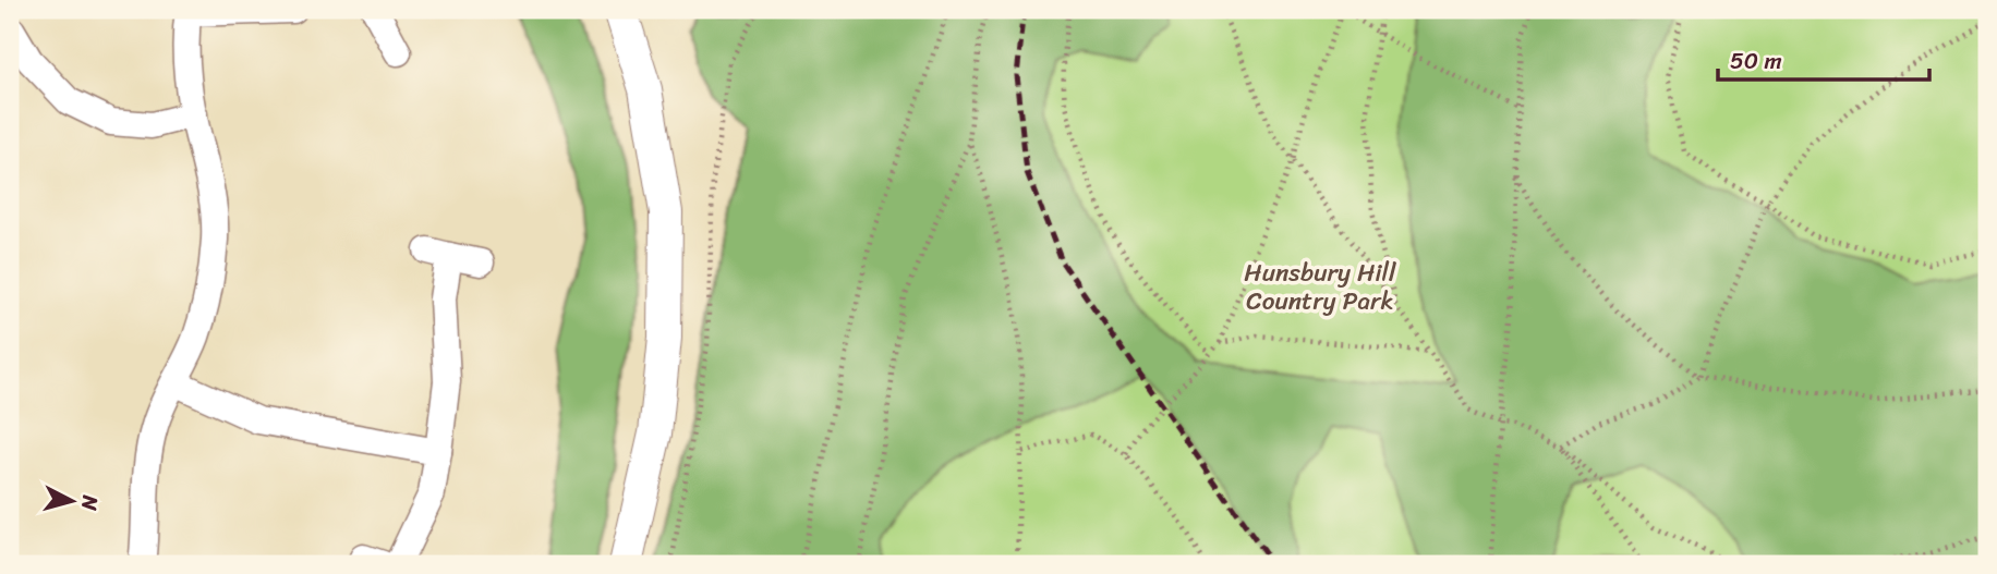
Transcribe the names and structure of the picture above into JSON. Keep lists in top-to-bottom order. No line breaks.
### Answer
{"parks":["Hunsbury Hill Country Park"],"scale_bar":"50 m","north":"right"}
